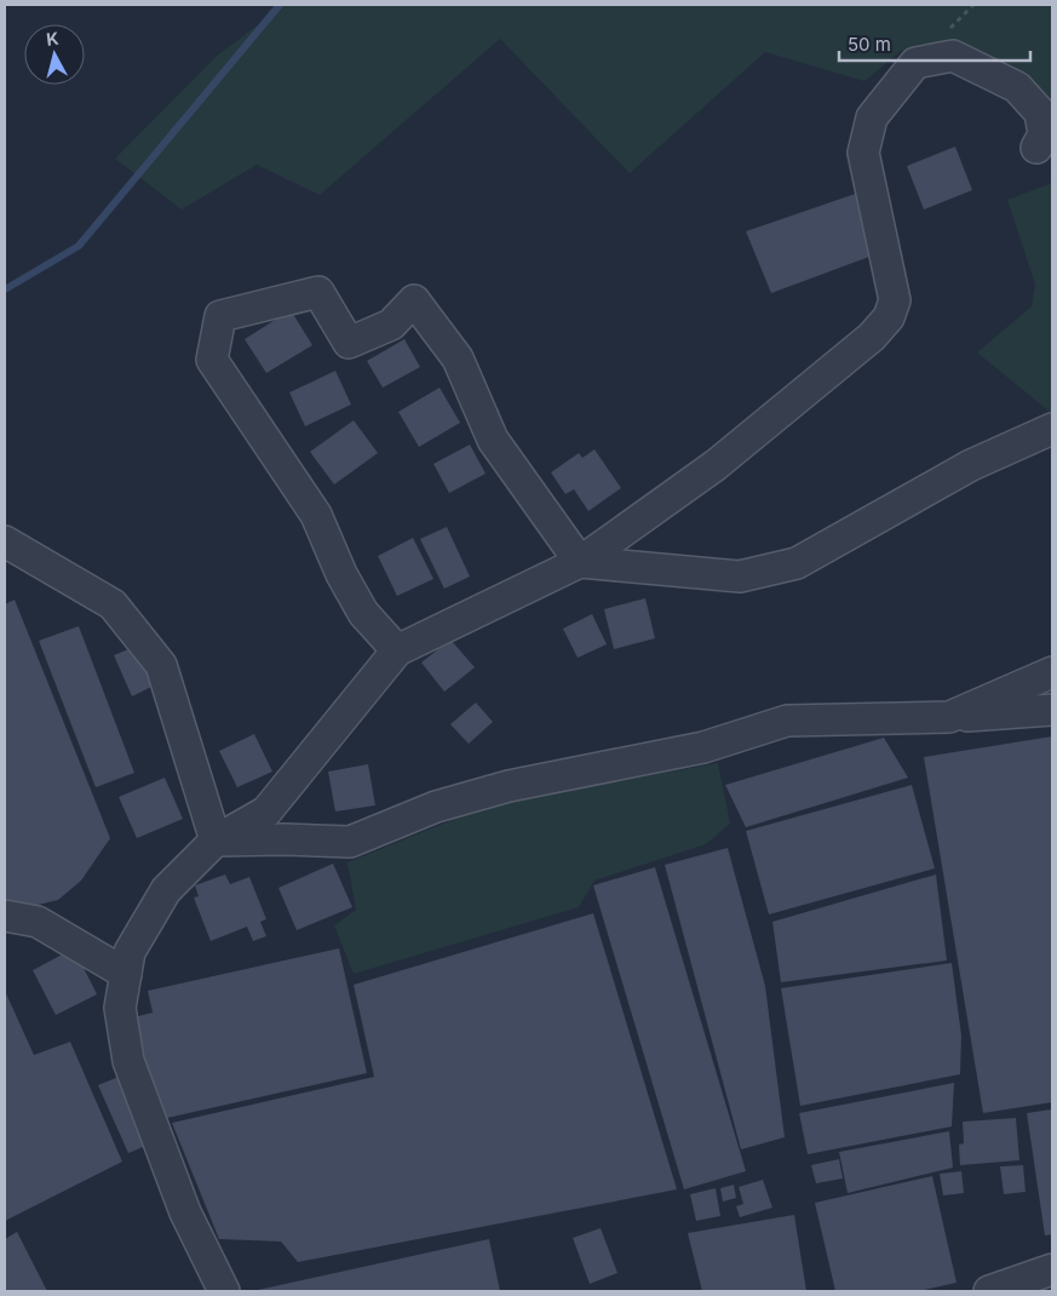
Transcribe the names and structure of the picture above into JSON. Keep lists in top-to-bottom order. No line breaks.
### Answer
{"scale_bar":"50 m","north":"top"}
